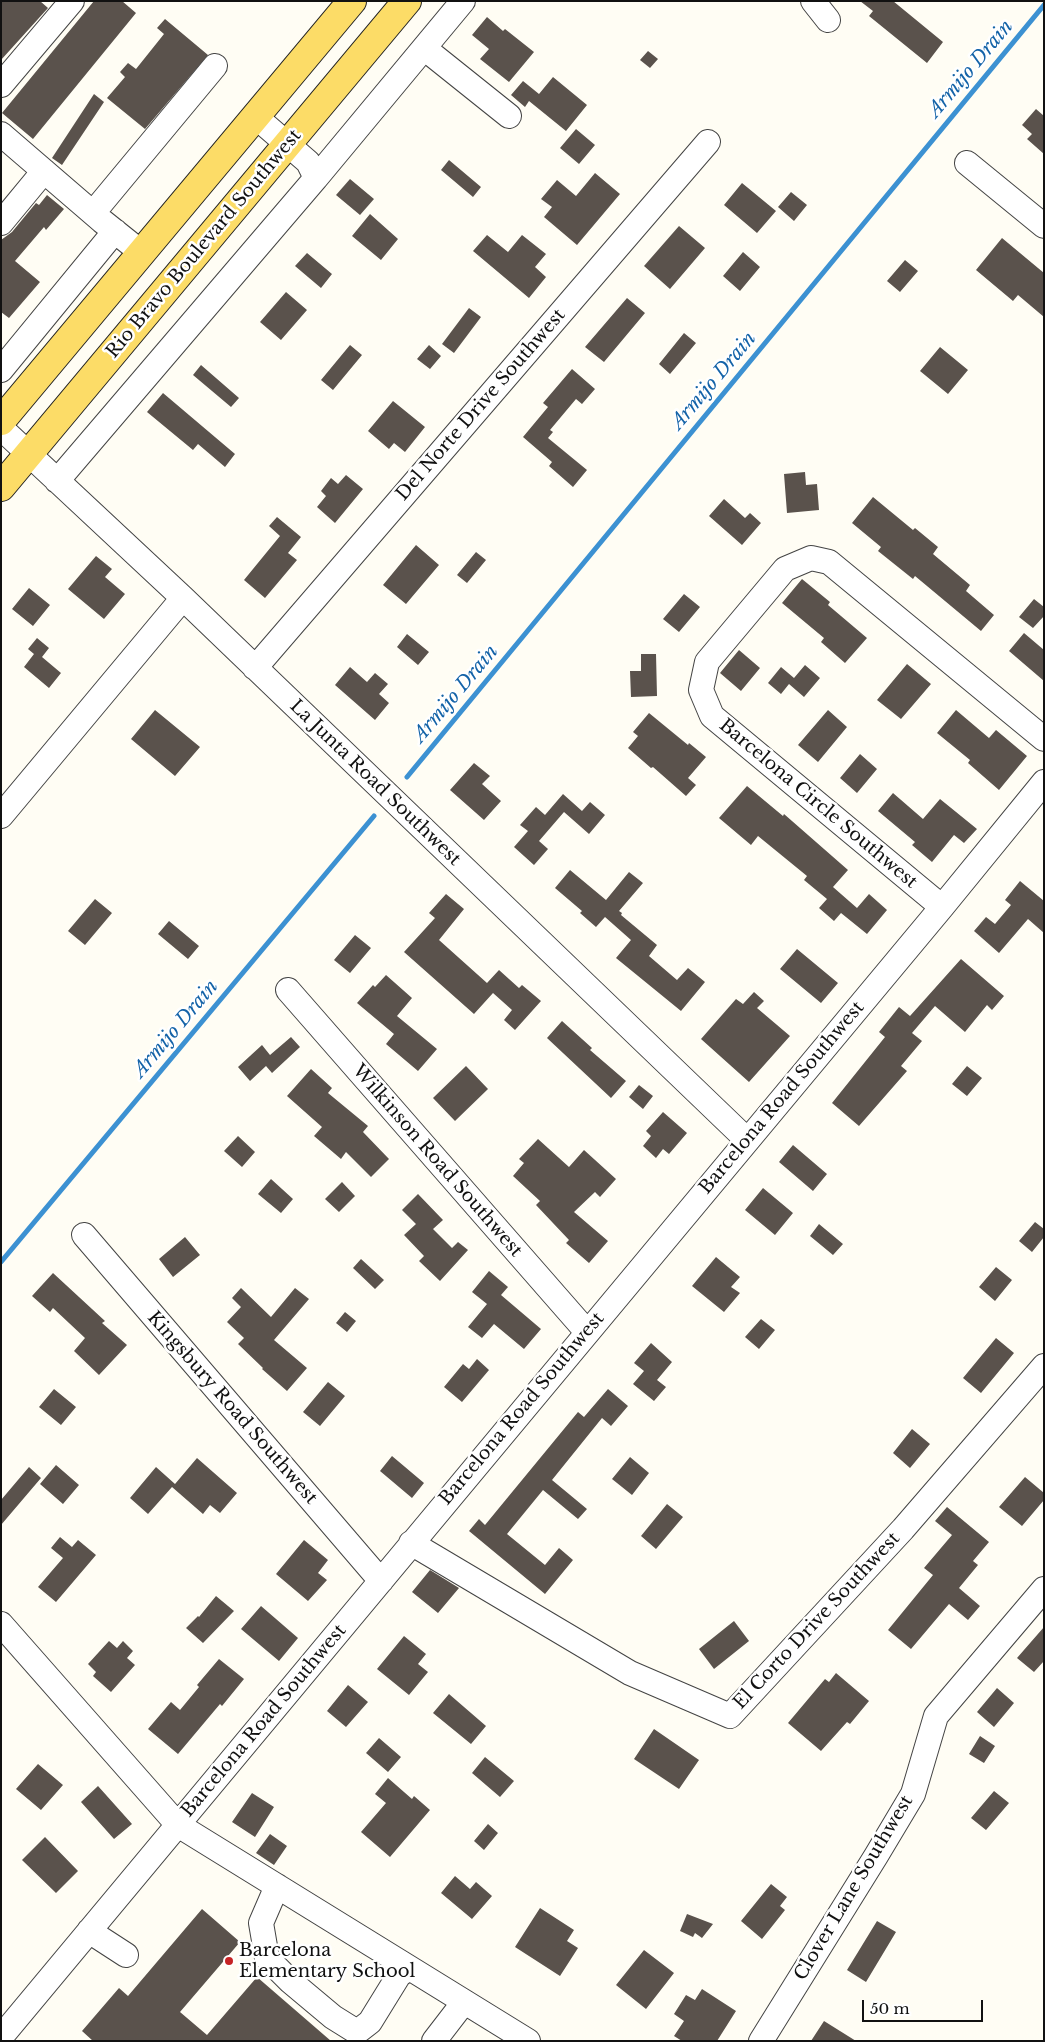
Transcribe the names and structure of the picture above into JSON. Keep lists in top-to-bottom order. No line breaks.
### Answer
{"streets":{"main road":["Rio Bravo Boulevard Southwest"],"street":["Del Norte Drive Southwest","La Junta Road Southwest","Barcelona Circle Southwest","Barcelona Road Southwest","Wilkinson Road Southwest","Kingsbury Road Southwest","El Corto Drive Southwest","Clover Lane Southwest"]},"crossings":[["Rio Bravo Boulevard Southwest","La Junta Road Southwest"],["Del Norte Drive Southwest","La Junta Road Southwest"],["La Junta Road Southwest","Barcelona Road Southwest"],["Barcelona Circle Southwest","Barcelona Road Southwest"],["Barcelona Road Southwest","Wilkinson Road Southwest"],["Barcelona Road Southwest","Kingsbury Road Southwest"],["Barcelona Road Southwest","El Corto Drive Southwest"]],"water":["Armijo Drain"],"places":["Barcelona Elementary School"],"scale_bar":"50 m"}
